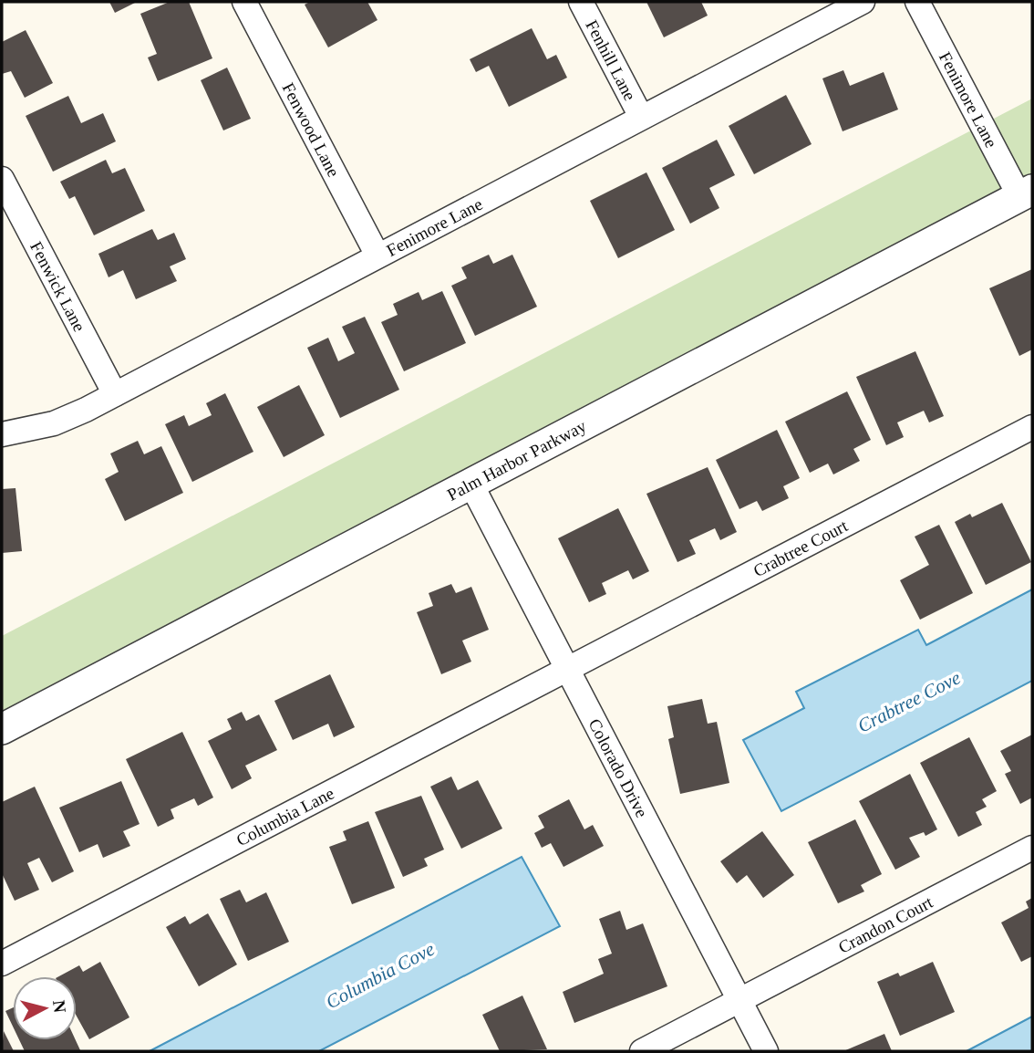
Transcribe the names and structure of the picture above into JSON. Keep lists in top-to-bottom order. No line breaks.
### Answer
{"streets":{"street":["Fenhill Lane","Fenimore Lane","Fenwood Lane","Fenwick Lane","Palm Harbor Parkway","Crabtree Court","Colorado Drive","Columbia Lane","Crandon Court"]},"crossings":[["Fenhill Lane","Fenimore Lane"],["Fenimore Lane","Fenwood Lane"],["Fenimore Lane","Fenwick Lane"],["Fenimore Lane","Palm Harbor Parkway"],["Palm Harbor Parkway","Colorado Drive"],["Crabtree Court","Colorado Drive"],["Crabtree Court","Columbia Lane"],["Colorado Drive","Columbia Lane"],["Colorado Drive","Crandon Court"]],"water":["Crabtree Cove","Columbia Cove"],"north":"right"}
